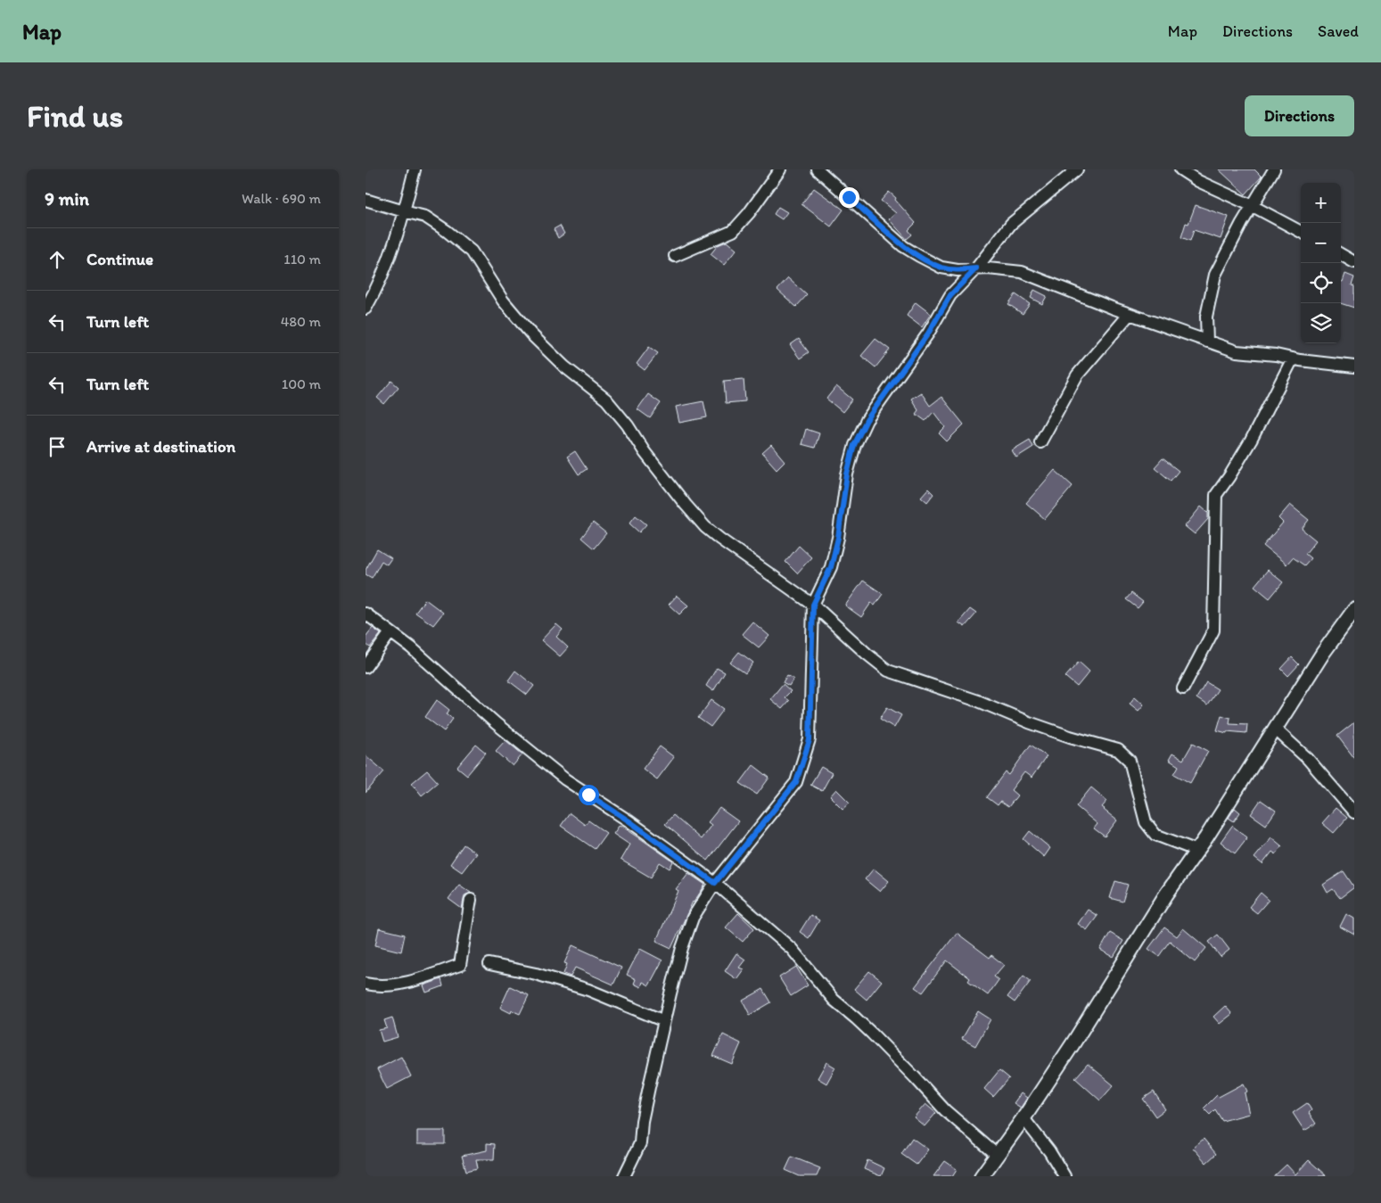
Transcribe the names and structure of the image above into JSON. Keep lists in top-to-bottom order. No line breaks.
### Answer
{"page":{"header":"Map","nav":["Map","Directions","Saved"],"buttons":"Directions","title":"Find us","heading":["9 min","Walk · 690 m"],"map_buttons":["+","−"],"list":[["Continue","110 m"],["Turn left","480 m"],["Turn left","100 m"],"Arrive at destination"]}}
